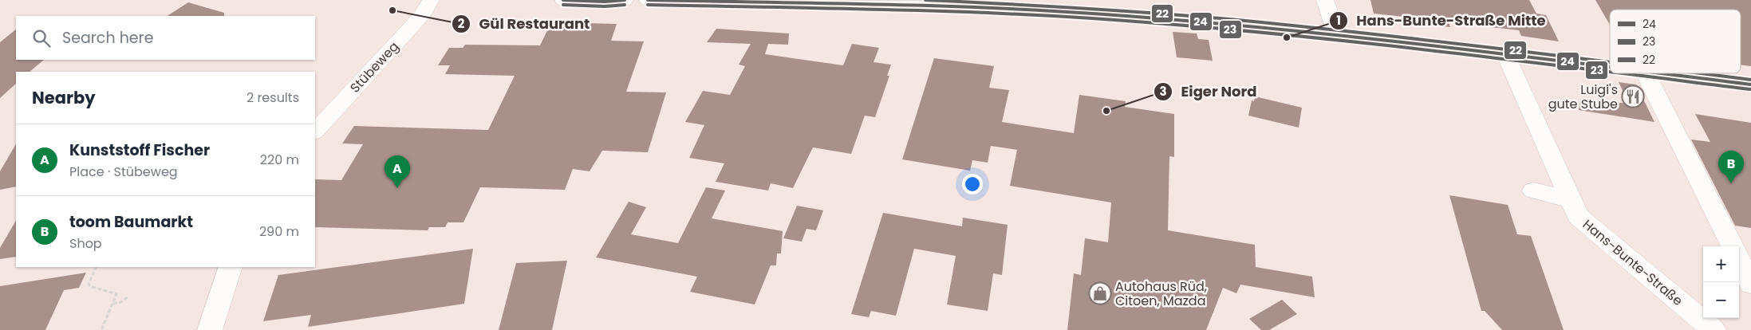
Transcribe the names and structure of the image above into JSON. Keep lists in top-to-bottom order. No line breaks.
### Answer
{"streets":{"street":["Stübeweg","Hans-Bunte-Straße"]},"places":{"other":["Gül Restaurant","Hans-Bunte-Straße Mitte","Eiger Nord"],"restaurant":["Luigi's gute Stube"],"shop":["Autohaus Rüd, Citoen, Mazda"]},"lines":["transit line 24","transit line 22","transit line 23"],"legend":["24","23","22"],"page":{"search":"Search here","heading":["Nearby","2 results"],"list":[{"mark":"A","name":"Kunststoff Fischer","note":"Place · Stübeweg","value":"220 m"},{"mark":"B","name":"toom Baumarkt","note":"Shop","value":"290 m"}],"pins":["B","A"],"map_buttons":["+","−"]}}
